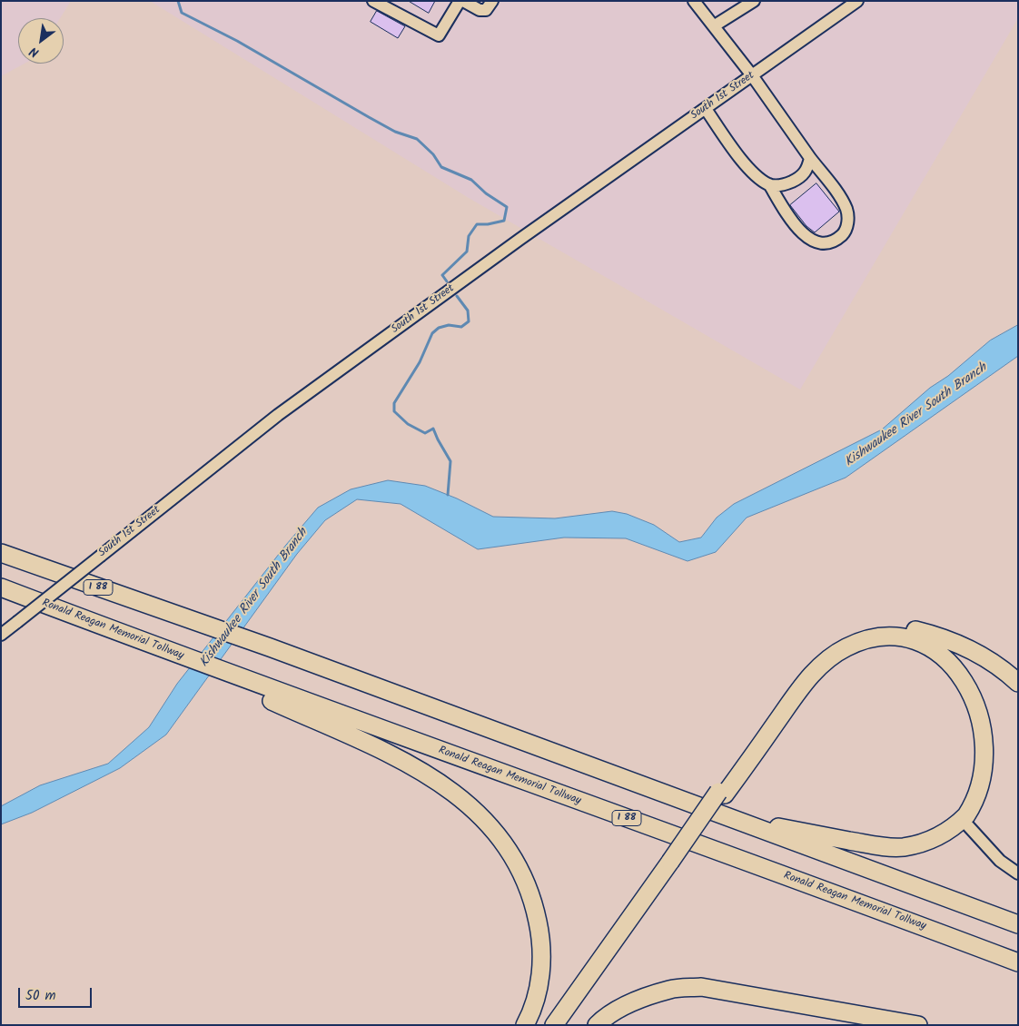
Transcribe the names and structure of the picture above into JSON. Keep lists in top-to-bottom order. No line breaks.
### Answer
{"streets":{"highway":["I 88","Ronald Reagan Memorial Tollway"],"street":["South 1st Street"]},"water":["Kishwaukee River South Branch"],"scale_bar":"50 m","north":"bottom left"}
